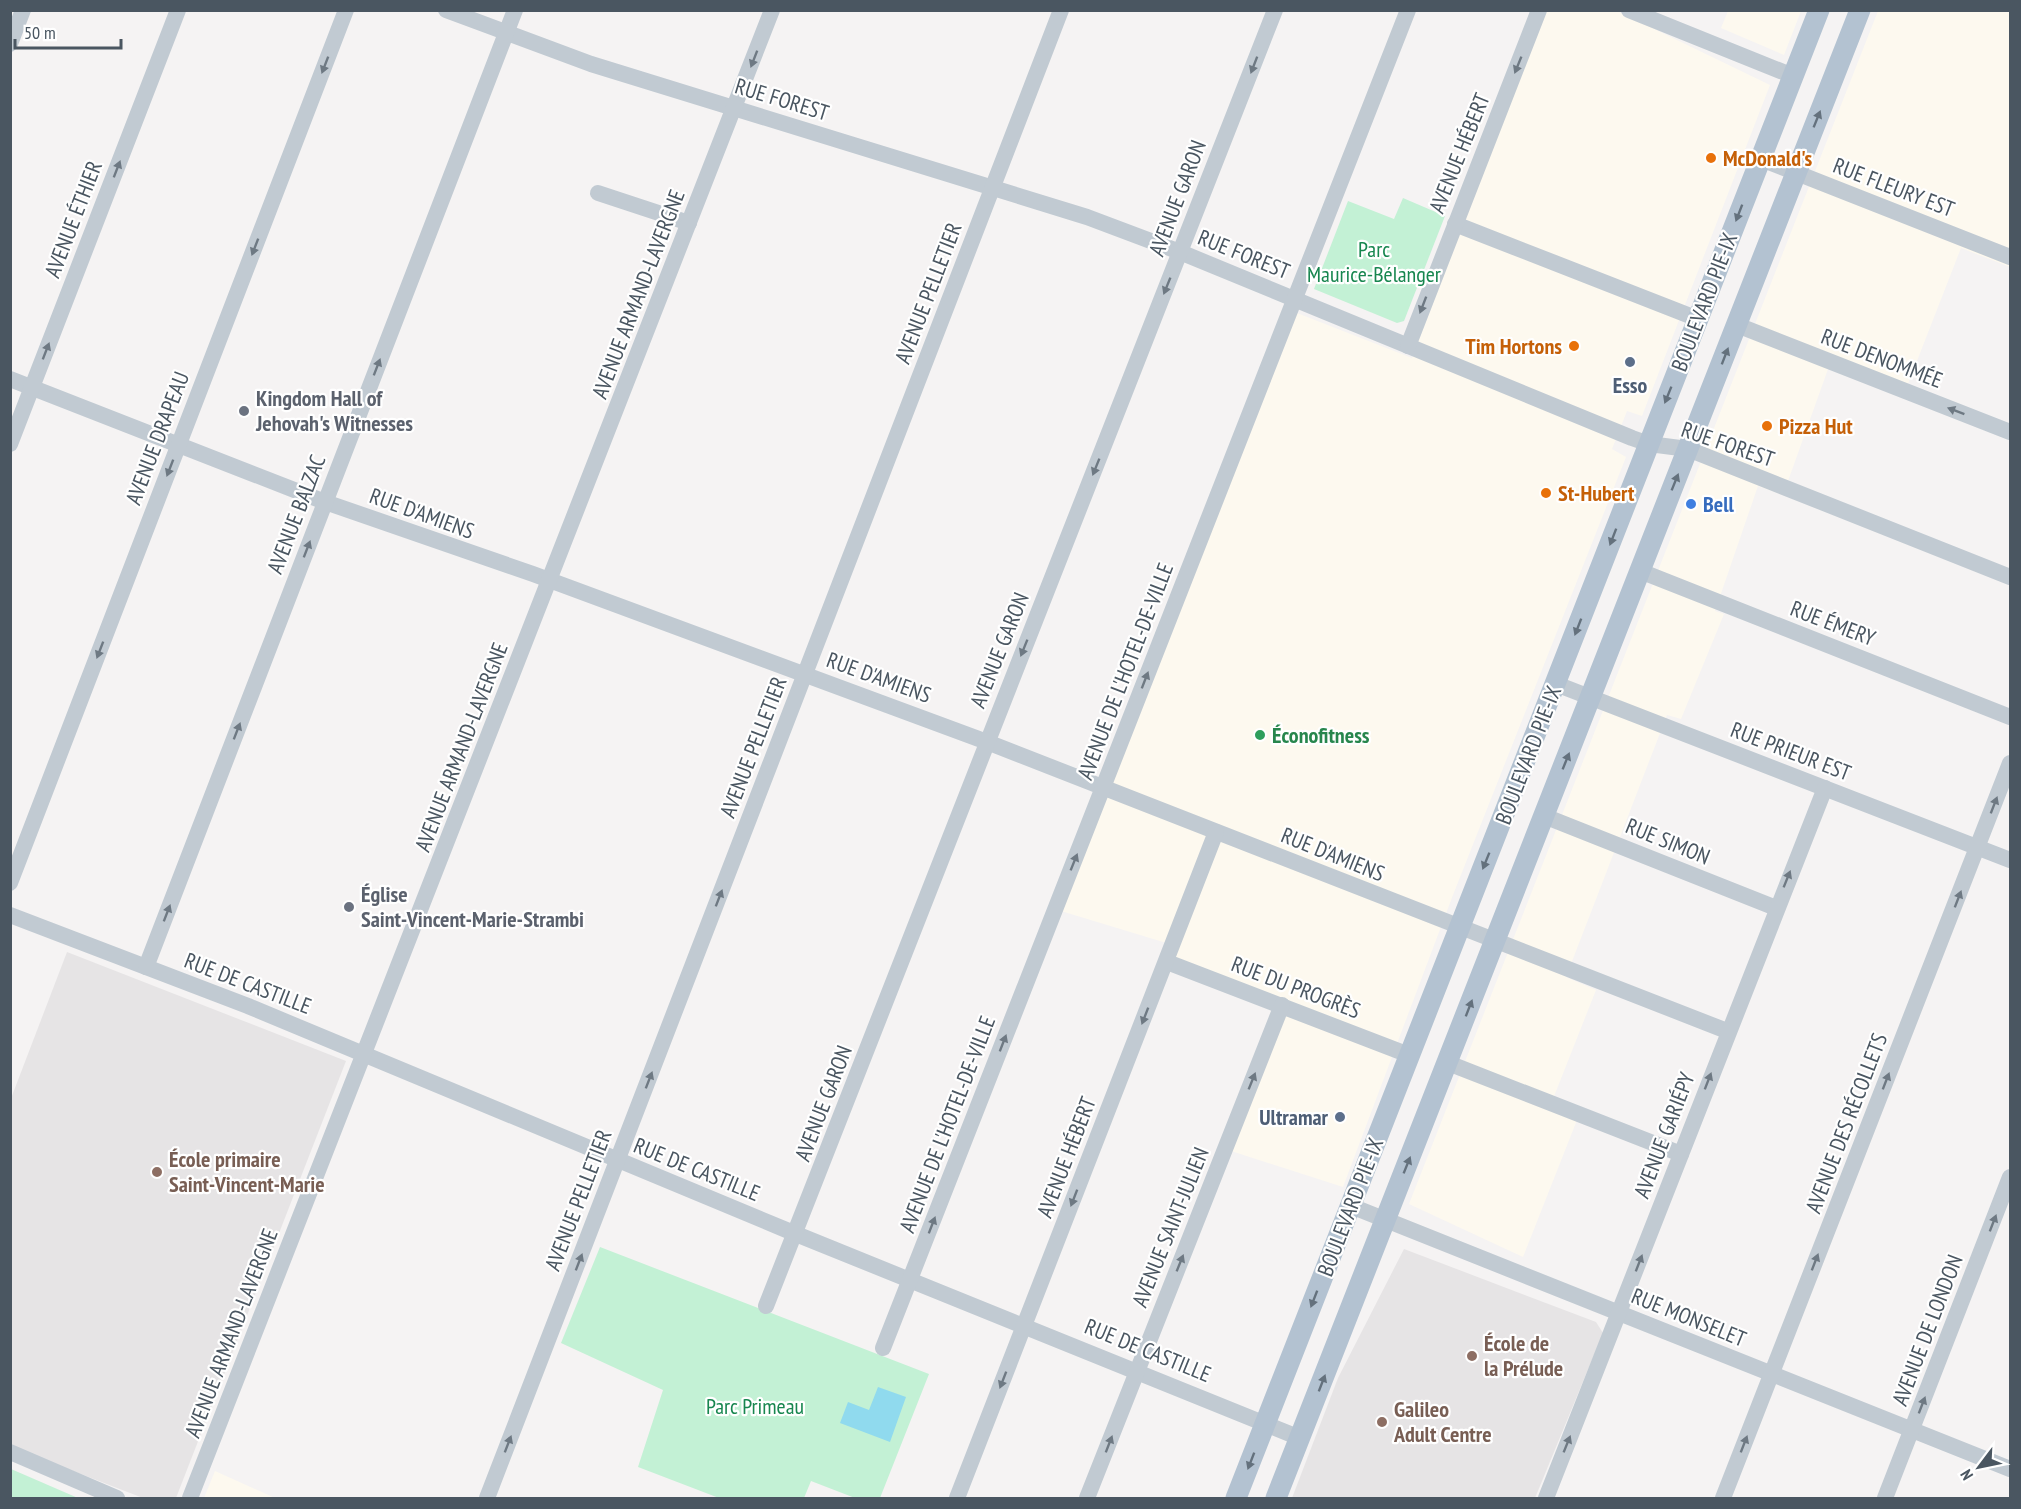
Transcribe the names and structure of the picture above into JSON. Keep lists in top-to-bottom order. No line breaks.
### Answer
{"streets":{"main road":["BOULEVARD PIE-IX"],"street":["RUE FOREST","AVENUE HÉBERT","RUE FLEURY EST","AVENUE GARON","AVENUE ÉTHIER","AVENUE PELLETIER","AVENUE ARMAND-LAVERGNE","RUE DENOMMÉE","AVENUE DRAPEAU","RUE D'AMIENS","AVENUE BALZAC","RUE ÉMERY","AVENUE DE L'HOTEL-DE-VILLE","RUE PRIEUR EST","RUE SIMON","RUE DE CASTILLE","RUE DU PROGRÈS","AVENUE DES RÉCOLLETS","AVENUE GARIÉPY","AVENUE SAINT-JULIEN","RUE MONSELET","AVENUE DE LONDON"]},"crossings":[["RUE FOREST","AVENUE HÉBERT"],["RUE FOREST","AVENUE GARON"],["RUE FOREST","AVENUE PELLETIER"],["RUE FOREST","AVENUE ARMAND-LAVERGNE"],["RUE FOREST","BOULEVARD PIE-IX"],["RUE FOREST","AVENUE BALZAC"],["RUE FOREST","AVENUE DE L'HOTEL-DE-VILLE"],["AVENUE HÉBERT","RUE D'AMIENS"],["AVENUE HÉBERT","RUE DE CASTILLE"],["AVENUE HÉBERT","RUE DU PROGRÈS"],["RUE FLEURY EST","BOULEVARD PIE-IX"],["AVENUE GARON","RUE D'AMIENS"],["AVENUE GARON","RUE DE CASTILLE"],["AVENUE ÉTHIER","RUE D'AMIENS"],["AVENUE PELLETIER","RUE D'AMIENS"],["AVENUE PELLETIER","RUE DE CASTILLE"],["AVENUE ARMAND-LAVERGNE","RUE D'AMIENS"],["AVENUE ARMAND-LAVERGNE","RUE DE CASTILLE"],["BOULEVARD PIE-IX","RUE DENOMMÉE"],["BOULEVARD PIE-IX","RUE D'AMIENS"],["BOULEVARD PIE-IX","RUE ÉMERY"],["BOULEVARD PIE-IX","RUE PRIEUR EST"],["BOULEVARD PIE-IX","RUE SIMON"],["BOULEVARD PIE-IX","RUE DE CASTILLE"],["BOULEVARD PIE-IX","RUE DU PROGRÈS"],["BOULEVARD PIE-IX","RUE MONSELET"],["AVENUE DRAPEAU","RUE D'AMIENS"],["RUE D'AMIENS","AVENUE BALZAC"],["RUE D'AMIENS","AVENUE DE L'HOTEL-DE-VILLE"],["RUE D'AMIENS","AVENUE GARIÉPY"],["AVENUE BALZAC","RUE DE CASTILLE"],["AVENUE DE L'HOTEL-DE-VILLE","RUE DE CASTILLE"],["RUE PRIEUR EST","AVENUE DES RÉCOLLETS"],["RUE PRIEUR EST","AVENUE GARIÉPY"],["RUE SIMON","AVENUE GARIÉPY"],["RUE DE CASTILLE","AVENUE SAINT-JULIEN"],["RUE DU PROGRÈS","AVENUE SAINT-JULIEN"],["AVENUE DES RÉCOLLETS","RUE MONSELET"],["AVENUE GARIÉPY","RUE MONSELET"],["RUE MONSELET","AVENUE DE LONDON"]],"one_way":["AVENUE HÉBERT","AVENUE GARON","AVENUE ÉTHIER","AVENUE PELLETIER","RUE DENOMMÉE","AVENUE DRAPEAU","AVENUE BALZAC","AVENUE DE L'HOTEL-DE-VILLE","AVENUE DES RÉCOLLETS","AVENUE GARIÉPY","AVENUE SAINT-JULIEN","AVENUE DE LONDON"],"parks":["Parc Maurice-Bélanger","Parc Primeau"],"places":["McDonald's","Tim Hortons","Esso","Kingdom Hall of Jehovah's Witnesses","Pizza Hut","St-Hubert","Bell","Éconofitness","Église Saint-Vincent-Marie-Strambi","Ultramar","École primaire Saint-Vincent-Marie","École de la Prélude","Galileo Adult Centre"],"scale_bar":"50 m","north":"bottom left"}
